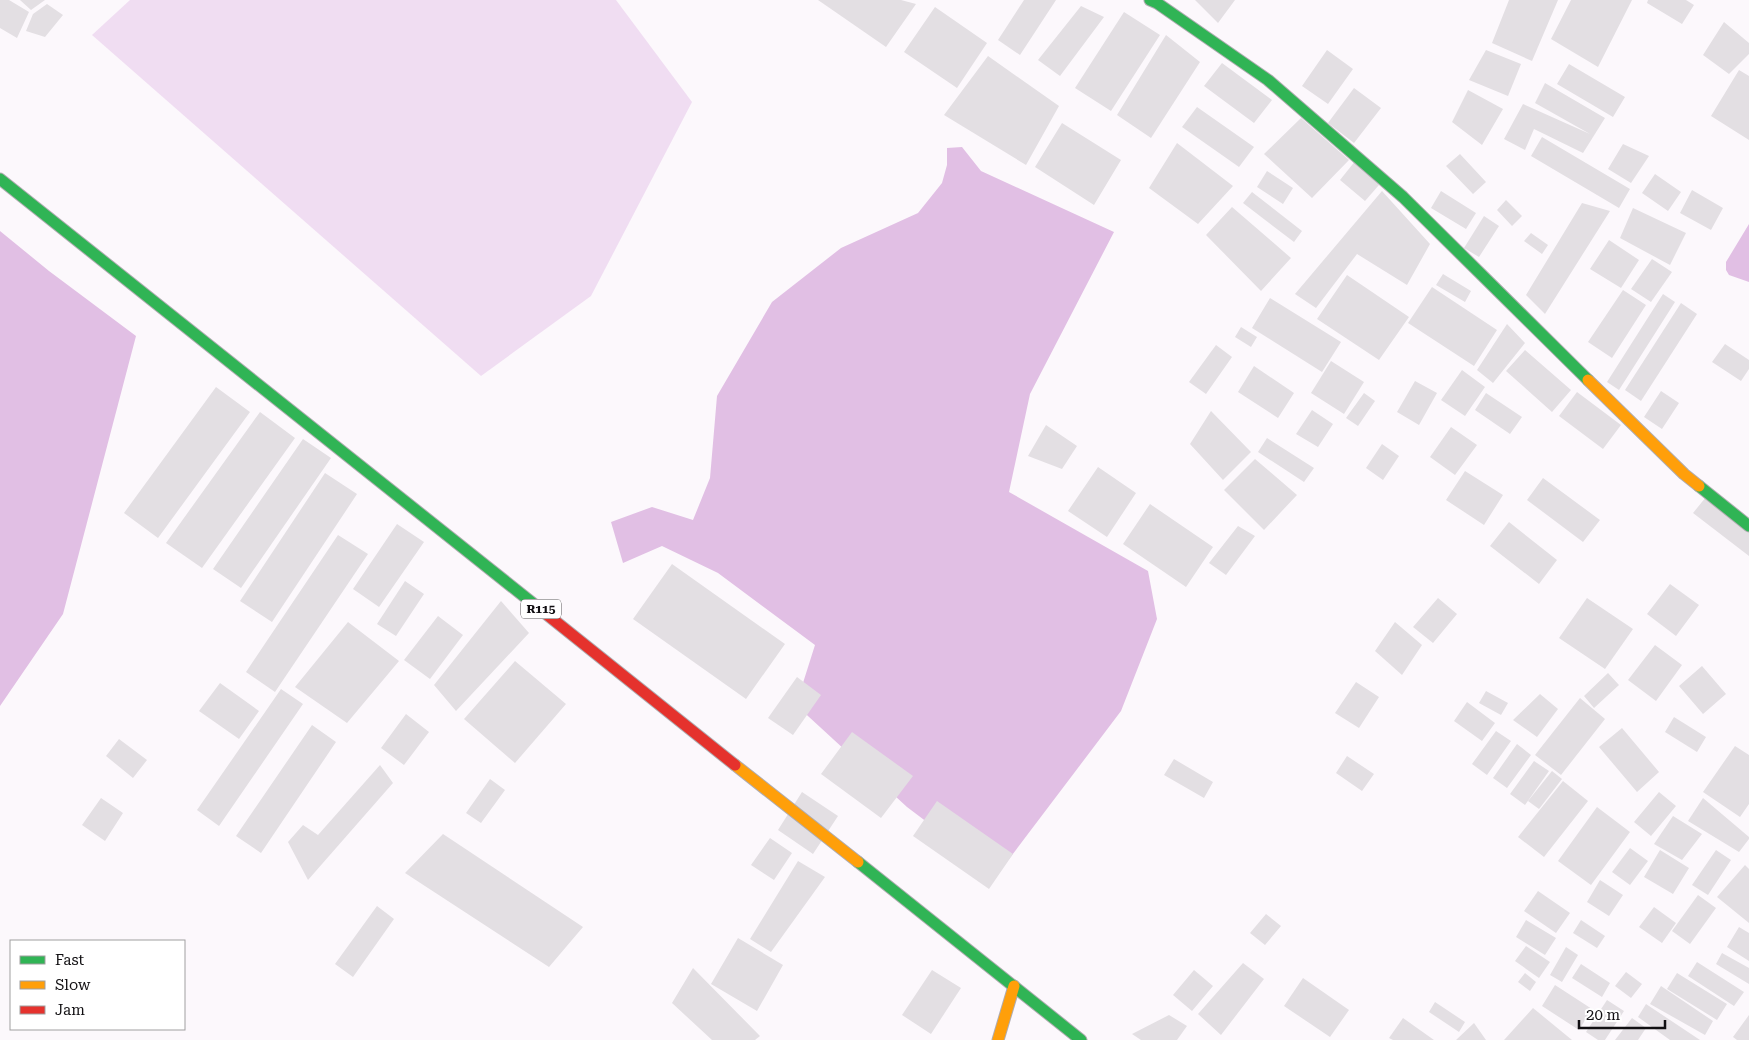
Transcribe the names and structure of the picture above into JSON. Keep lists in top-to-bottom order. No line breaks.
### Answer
{"streets":{"main road":["R115"]},"legend":["Fast","Slow","Jam"],"scale_bar":"20 m"}
